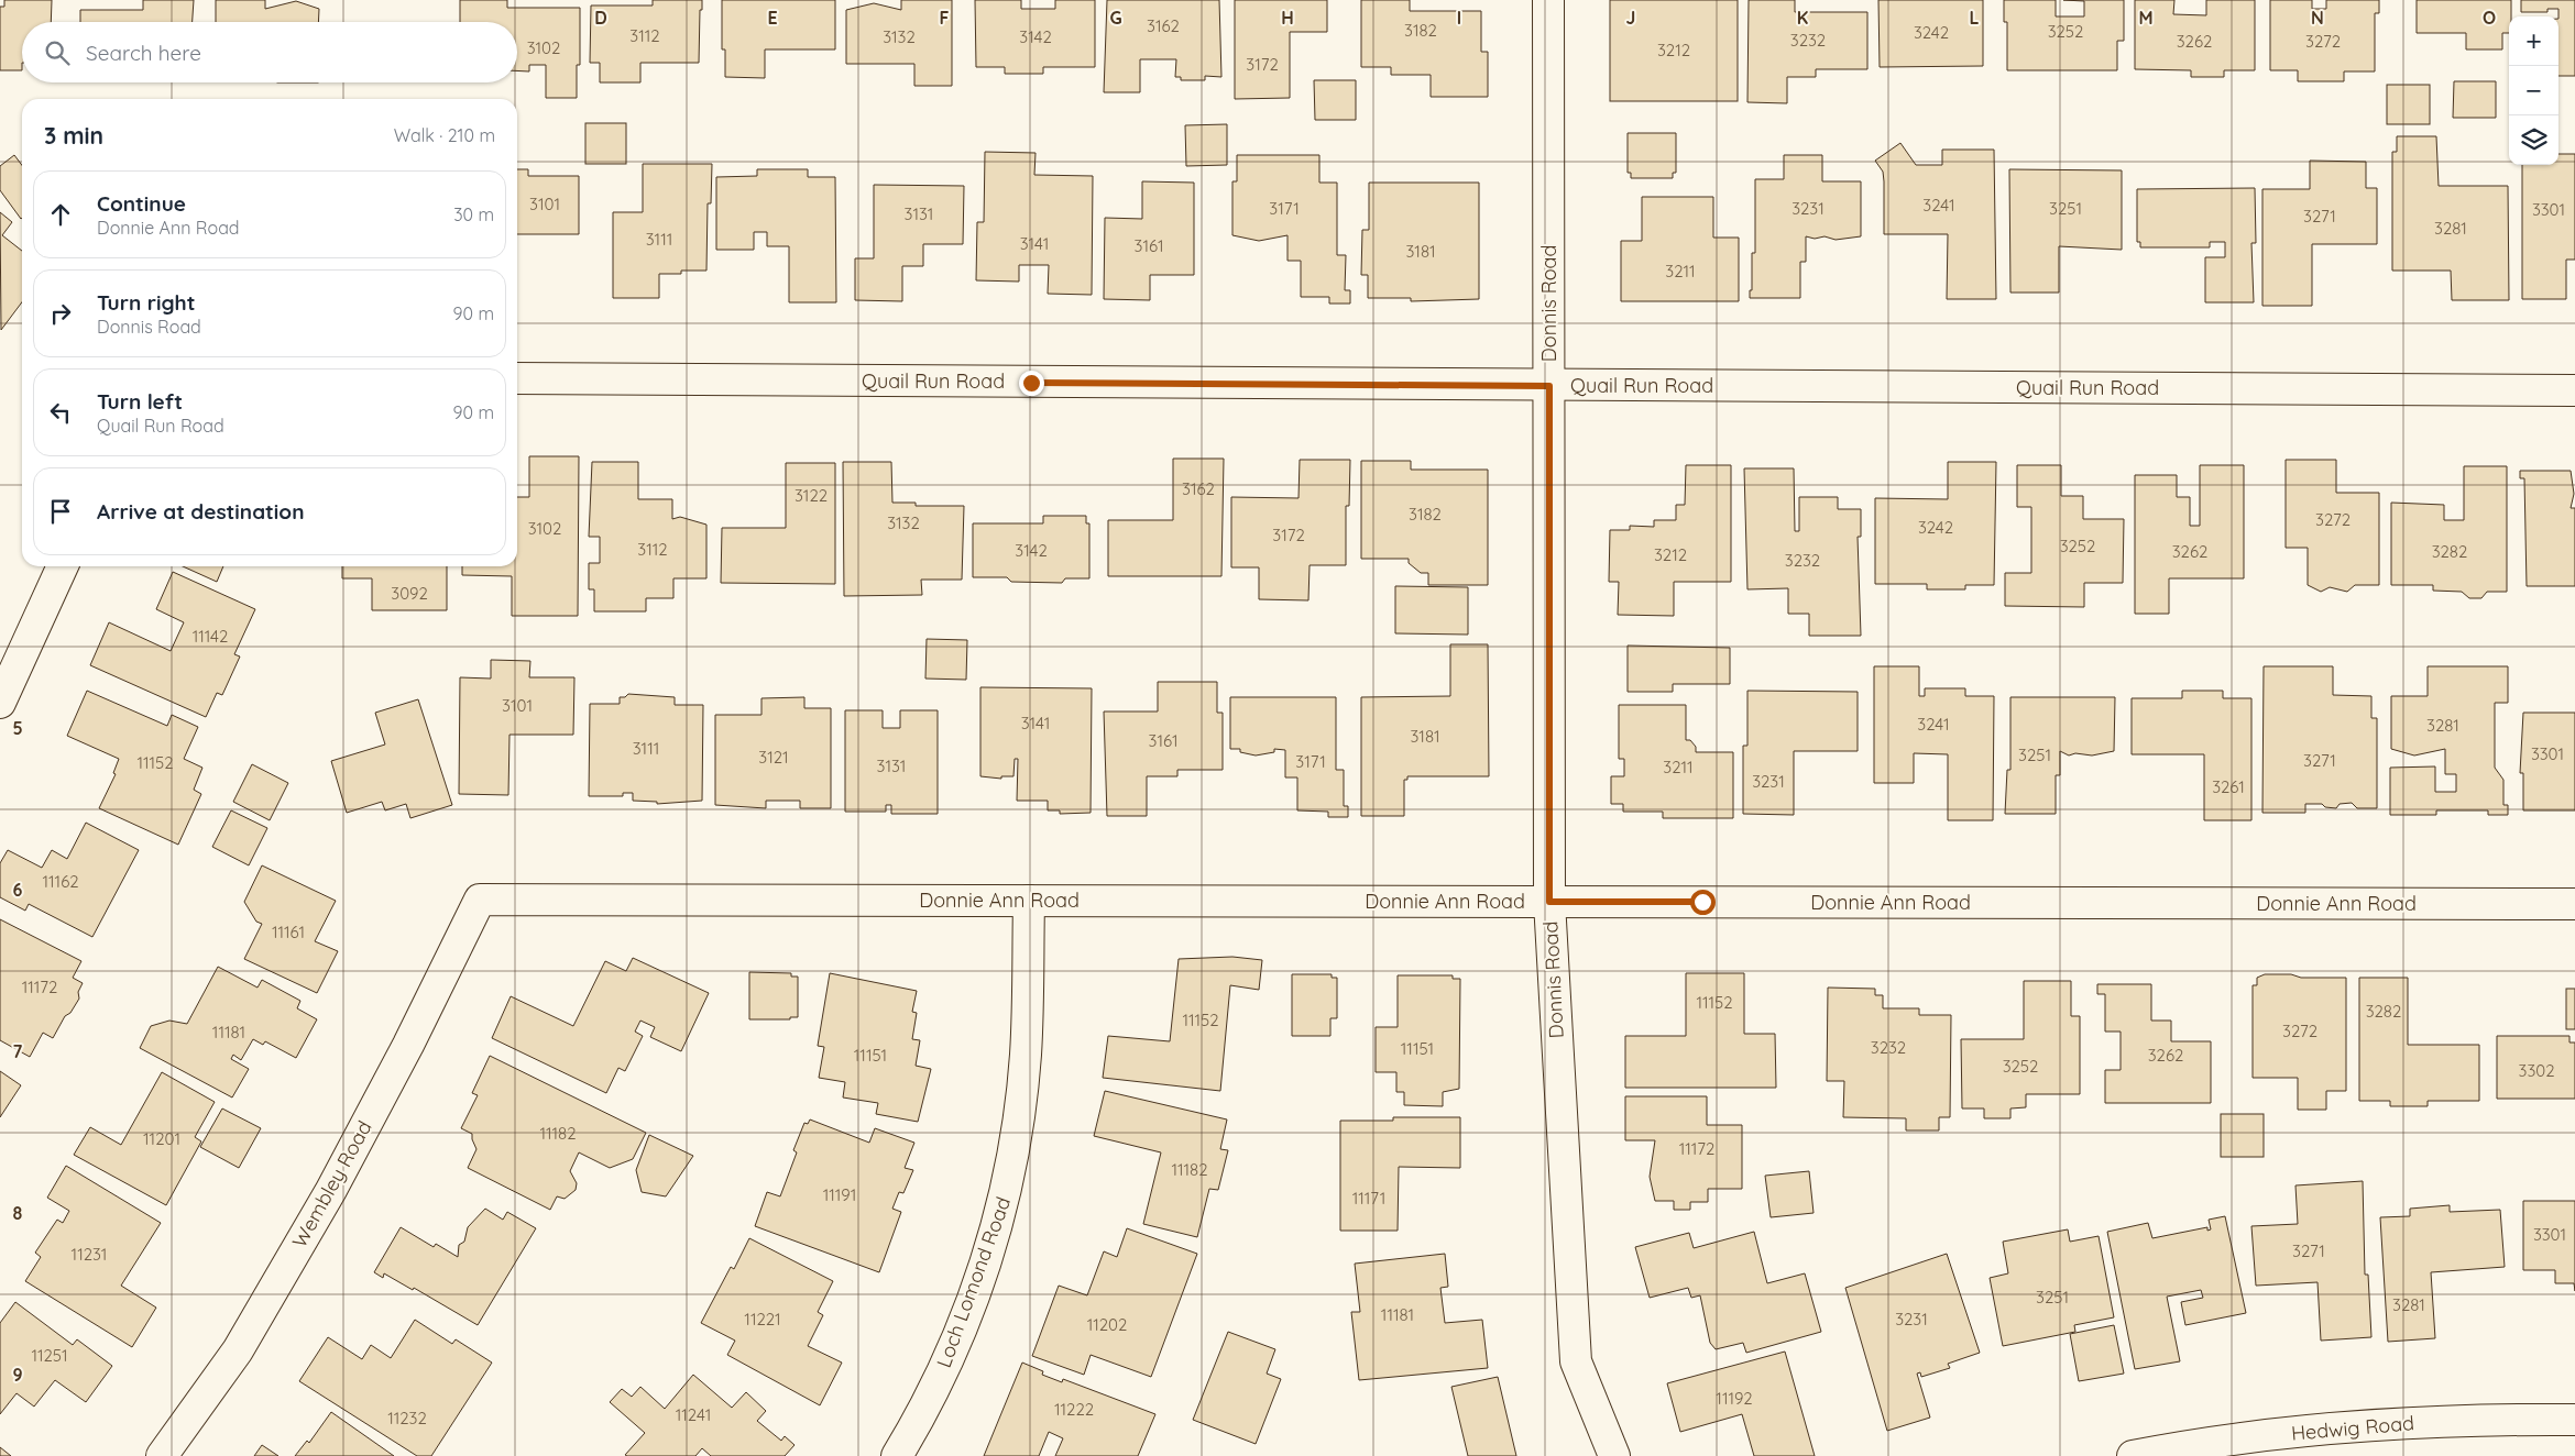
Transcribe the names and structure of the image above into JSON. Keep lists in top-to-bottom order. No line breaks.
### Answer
{"streets":{"street":["Donnis Road","Quail Run Road","Donnie Ann Road","Wembley Road","Loch Lomond Road","Hedwig Road"]},"crossings":[["Donnis Road","Quail Run Road"],["Donnis Road","Donnie Ann Road"],["Donnie Ann Road","Wembley Road"],["Donnie Ann Road","Loch Lomond Road"]],"house_numbers":["3162","3182","3252","3242","3112","3132","3142","3232","3262","3272","3102","3212","3172","3101","3241","3171","3231","3251","3301","3131","3271","3281","3111","3141","3161","3181","3211","3162","3122","3182","3272","3132","3242","3102","3172","3252","3112","3142","3262","3282","3212","3232","3092","11142","3101","3141","3241","3281","3181","3161","3111","3301","3251","3121","3271","3171","11152","3131","3211","3231","3261","11162","11161","11172","11152","3282","11152","3272","11181","3232","11151","11151","3262","3252","3302","11182","11201","11172","11182","11191","11171","3301","3271","11231","3251","3281","11181","11221","3231","11202","11251","11192","11222","11241","11232"],"page":{"map_buttons":["+","−"],"search":"Search here","heading":["3 min","Walk · 210 m"],"list":[["Continue","Donnie Ann Road","30 m"],["Turn right","Donnis Road","90 m"],["Turn left","Quail Run Road","90 m"],"Arrive at destination"]},"grid":{"columns":["D","E","F","G","H","I","J","K","L","M","N","O"],"rows":["5","6","7","8","9"]}}
